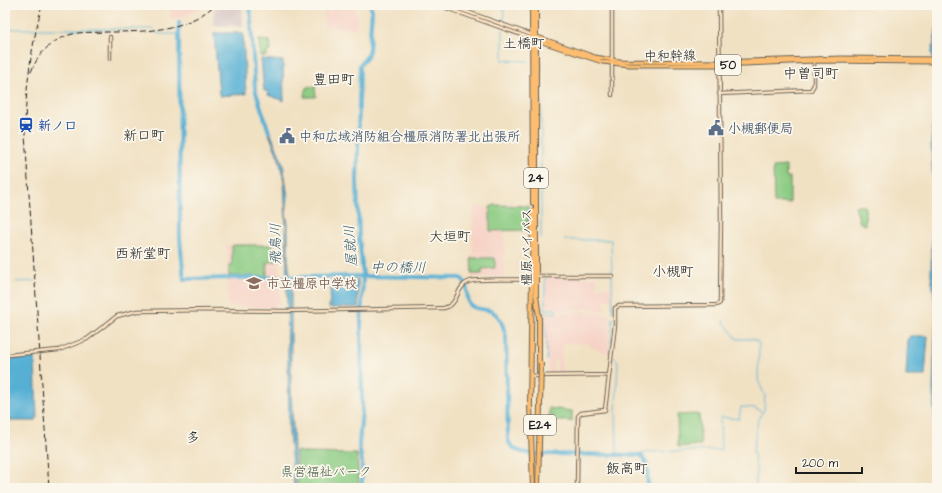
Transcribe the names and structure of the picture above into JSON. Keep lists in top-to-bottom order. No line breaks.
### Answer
{"streets":{"highway":["24","橿原バイパス","E24"],"main road":["中和幹線","50"]},"crossings":[["中和幹線","橿原バイパス"],["24","橿原バイパス"],["24","E24"],["橿原バイパス","E24"]],"districts":["土橋町","中曽司町","豊田町","新口町","大垣町","西新堂町","小槻町","多","飯高町"],"water":["飛鳥川","屋就川","中の橋川"],"parks":["県営福祉パーク"],"places":{"station":["新ノ口"],"public building":["小槻郵便局","中和広域消防組合橿原消防署北出張所"],"school or university":["市立橿原中学校"]},"scale_bar":"200 m"}
